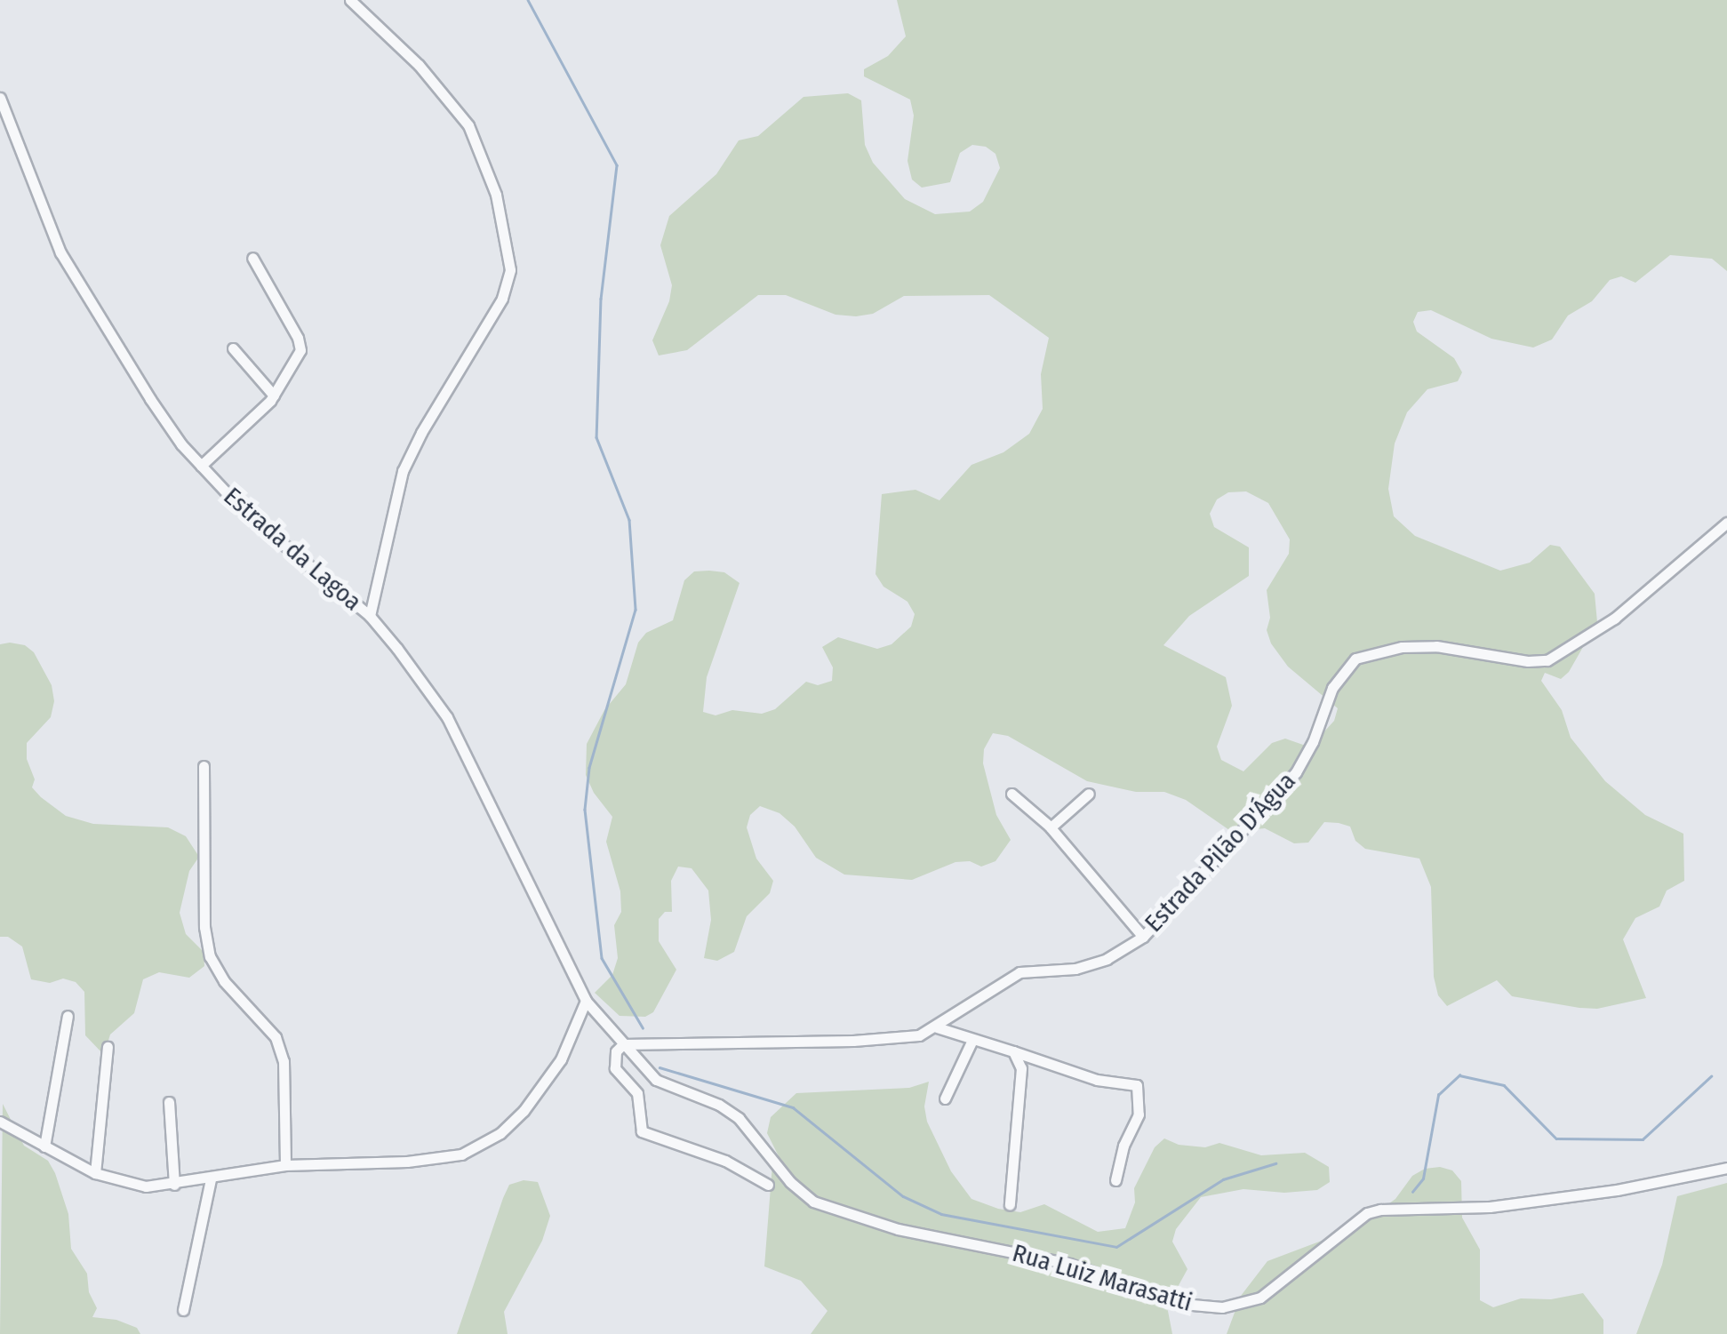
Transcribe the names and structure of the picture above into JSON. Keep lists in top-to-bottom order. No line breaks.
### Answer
{"streets":{"street":["Estrada da Lagoa","Estrada Pilão D'Água","Rua Luiz Marasatti"]},"crossings":[["Estrada da Lagoa","Rua Luiz Marasatti"],["Estrada Pilão D'Água","Rua Luiz Marasatti"]]}
